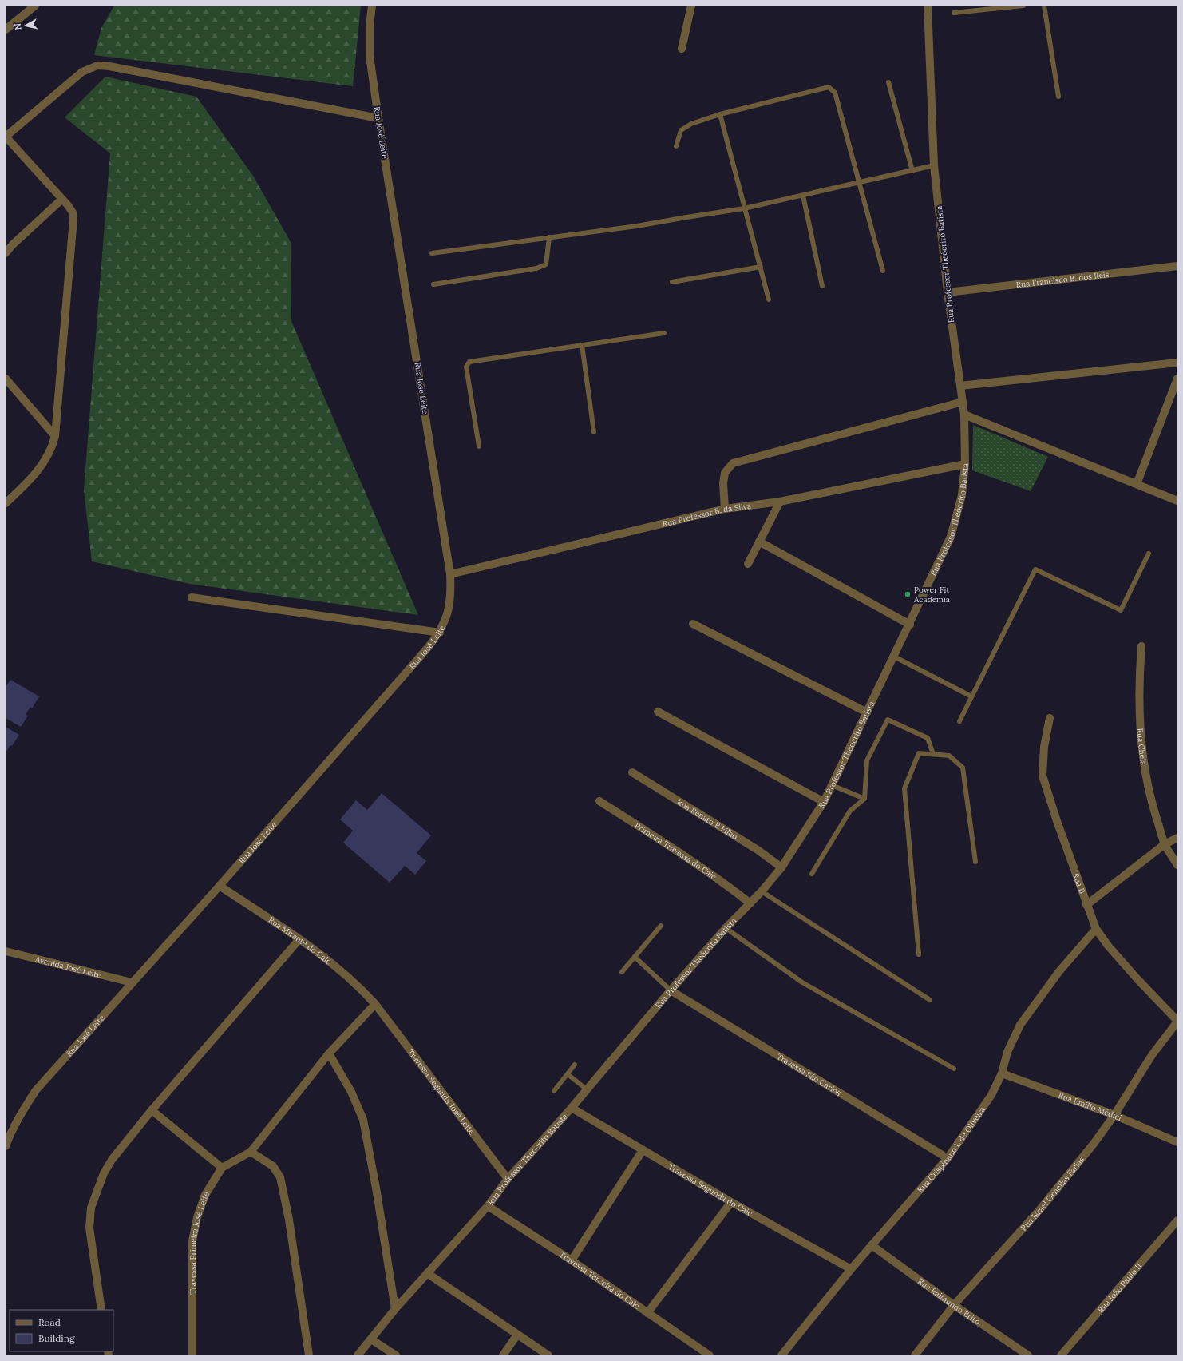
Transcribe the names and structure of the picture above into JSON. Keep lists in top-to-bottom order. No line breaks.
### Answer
{"streets":{"street":["Rua José Leite","Rua Professor Theócrito Batista","Rua Francisco B. dos Reis","Rua Professor B. da Silva","Rua Cheia","Rua Renato B Filho","Primeira Travessa do Caic","Rua B","Rua Mirante do Caic","Avenida José Leite","Travessa Sáo Carlos","Travessa Segunda José Leite","Rua Emílio Médici","Rua Crispinano L de Oliveira","Travessa Segunda do Caic","Rua Israel Ornellas Farias","Travessa Primeira José Leite","Travessa Terceira do Caic","Rua João Paulo II","Rua Raimundo Brito"]},"crossings":[["Rua José Leite","Rua Professor B. da Silva"],["Rua José Leite","Rua Mirante do Caic"],["Rua José Leite","Avenida José Leite"],["Rua Professor Theócrito Batista","Rua Francisco B. dos Reis"],["Rua Professor Theócrito Batista","Rua Professor B. da Silva"],["Rua Professor Theócrito Batista","Rua Renato B Filho"],["Rua Professor Theócrito Batista","Primeira Travessa do Caic"],["Rua Professor Theócrito Batista","Travessa Sáo Carlos"],["Rua Professor Theócrito Batista","Travessa Segunda José Leite"],["Rua Professor Theócrito Batista","Travessa Segunda do Caic"],["Rua Professor Theócrito Batista","Travessa Terceira do Caic"],["Rua B","Rua Crispinano L de Oliveira"],["Rua B","Rua Israel Ornellas Farias"],["Rua Mirante do Caic","Travessa Segunda José Leite"],["Rua Mirante do Caic","Travessa Primeira José Leite"],["Travessa Sáo Carlos","Rua Crispinano L de Oliveira"],["Travessa Segunda José Leite","Travessa Primeira José Leite"],["Rua Emílio Médici","Rua Crispinano L de Oliveira"],["Rua Emílio Médici","Rua Israel Ornellas Farias"],["Rua Crispinano L de Oliveira","Travessa Segunda do Caic"],["Rua Crispinano L de Oliveira","Rua Raimundo Brito"],["Rua Israel Ornellas Farias","Rua Raimundo Brito"]],"places":["Power Fit Academia"],"legend":["Road","Building"],"north":"left"}
